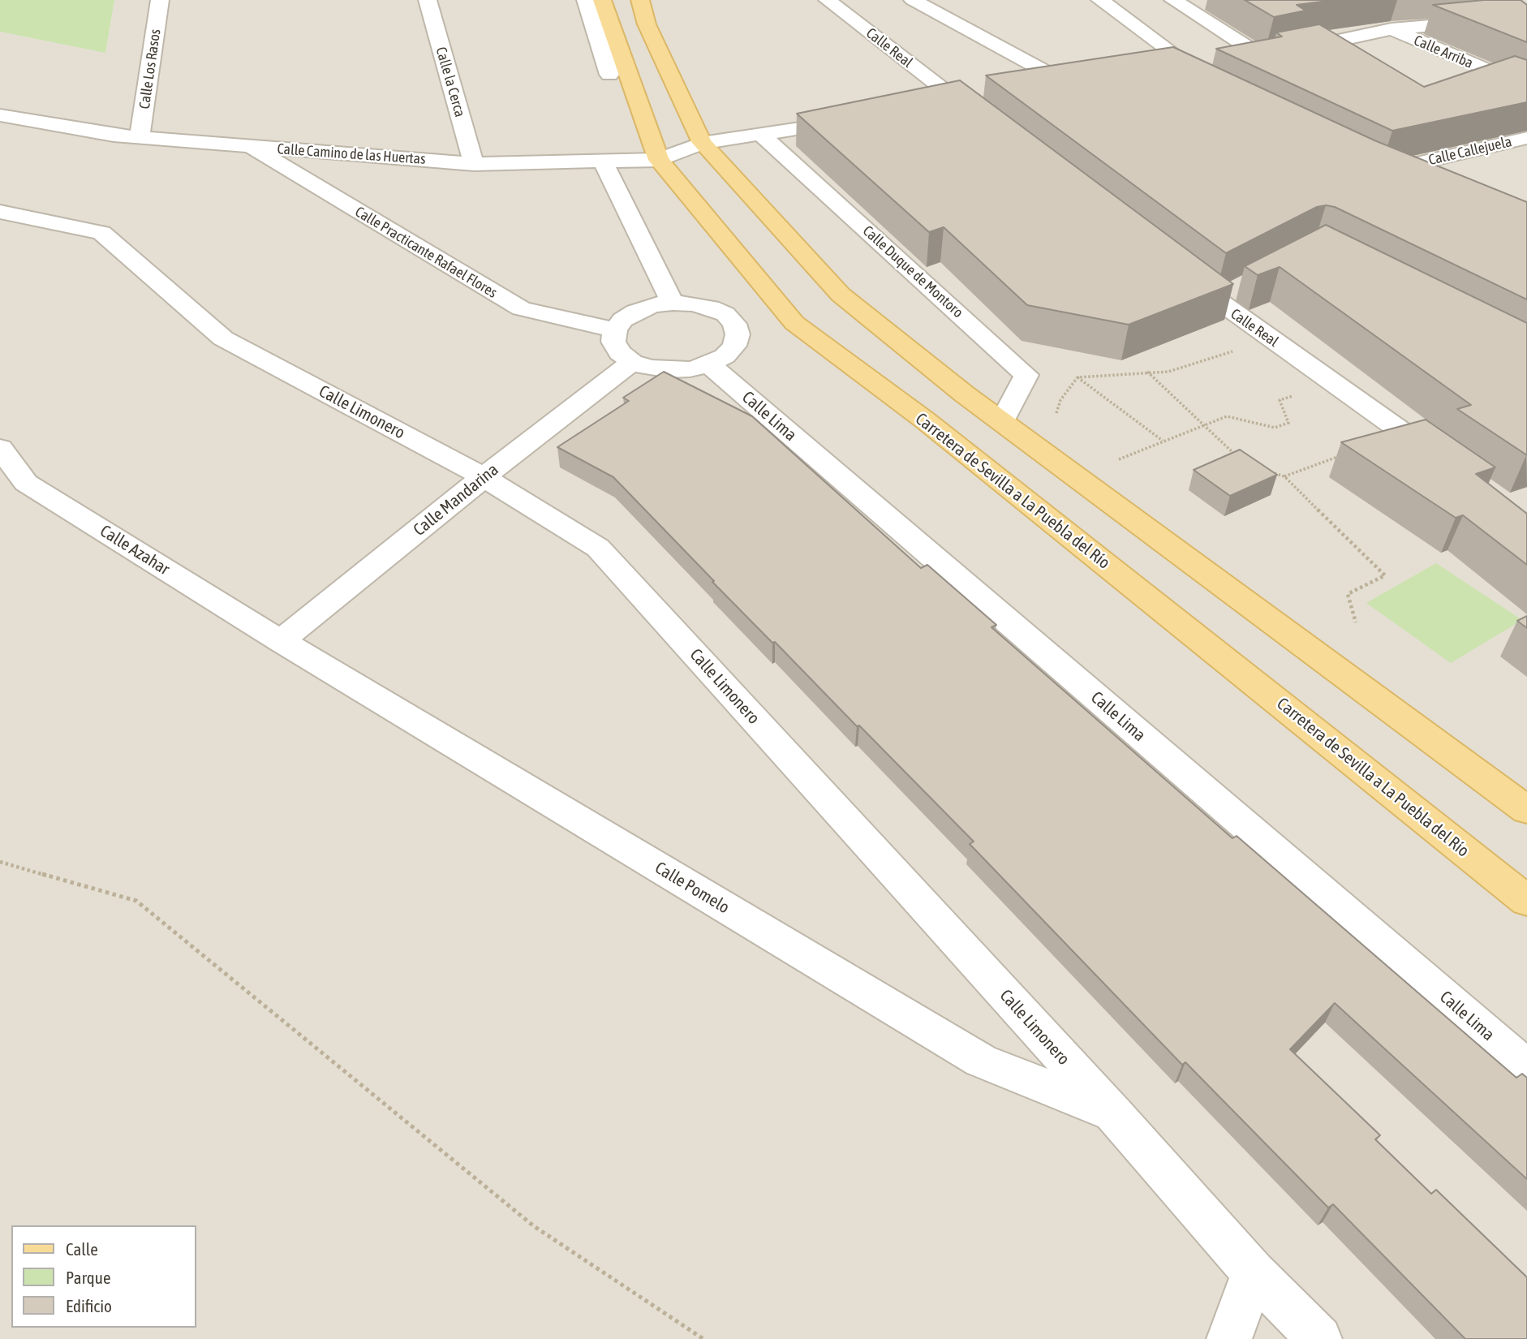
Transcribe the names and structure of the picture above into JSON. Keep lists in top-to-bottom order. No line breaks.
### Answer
{"streets":{"main road":["Carretera de Sevilla a La Puebla del Río"],"street":["Calle Real","Calle Arriba","Calle Los Rasos","Calle la Cerca","Calle Callejuela","Calle Camino de las Huertas","Calle Practicante Rafael Flores","Calle Duque de Montoro","Calle Limonero","Calle Lima","Calle Mandarina","Calle Azahar","Calle Pomelo"]},"crossings":[["Calle Los Rasos","Calle Camino de las Huertas"],["Calle la Cerca","Calle Camino de las Huertas"],["Calle Camino de las Huertas","Calle Practicante Rafael Flores"],["Calle Camino de las Huertas","Calle Duque de Montoro"],["Calle Camino de las Huertas","Carretera de Sevilla a La Puebla del Río"],["Calle Practicante Rafael Flores","Calle Lima"],["Calle Practicante Rafael Flores","Calle Mandarina"],["Calle Limonero","Calle Mandarina"],["Calle Limonero","Calle Pomelo"],["Calle Lima","Calle Mandarina"],["Calle Mandarina","Calle Azahar"],["Calle Mandarina","Calle Pomelo"],["Calle Azahar","Calle Pomelo"]],"legend":["Calle","Parque","Edificio"]}
